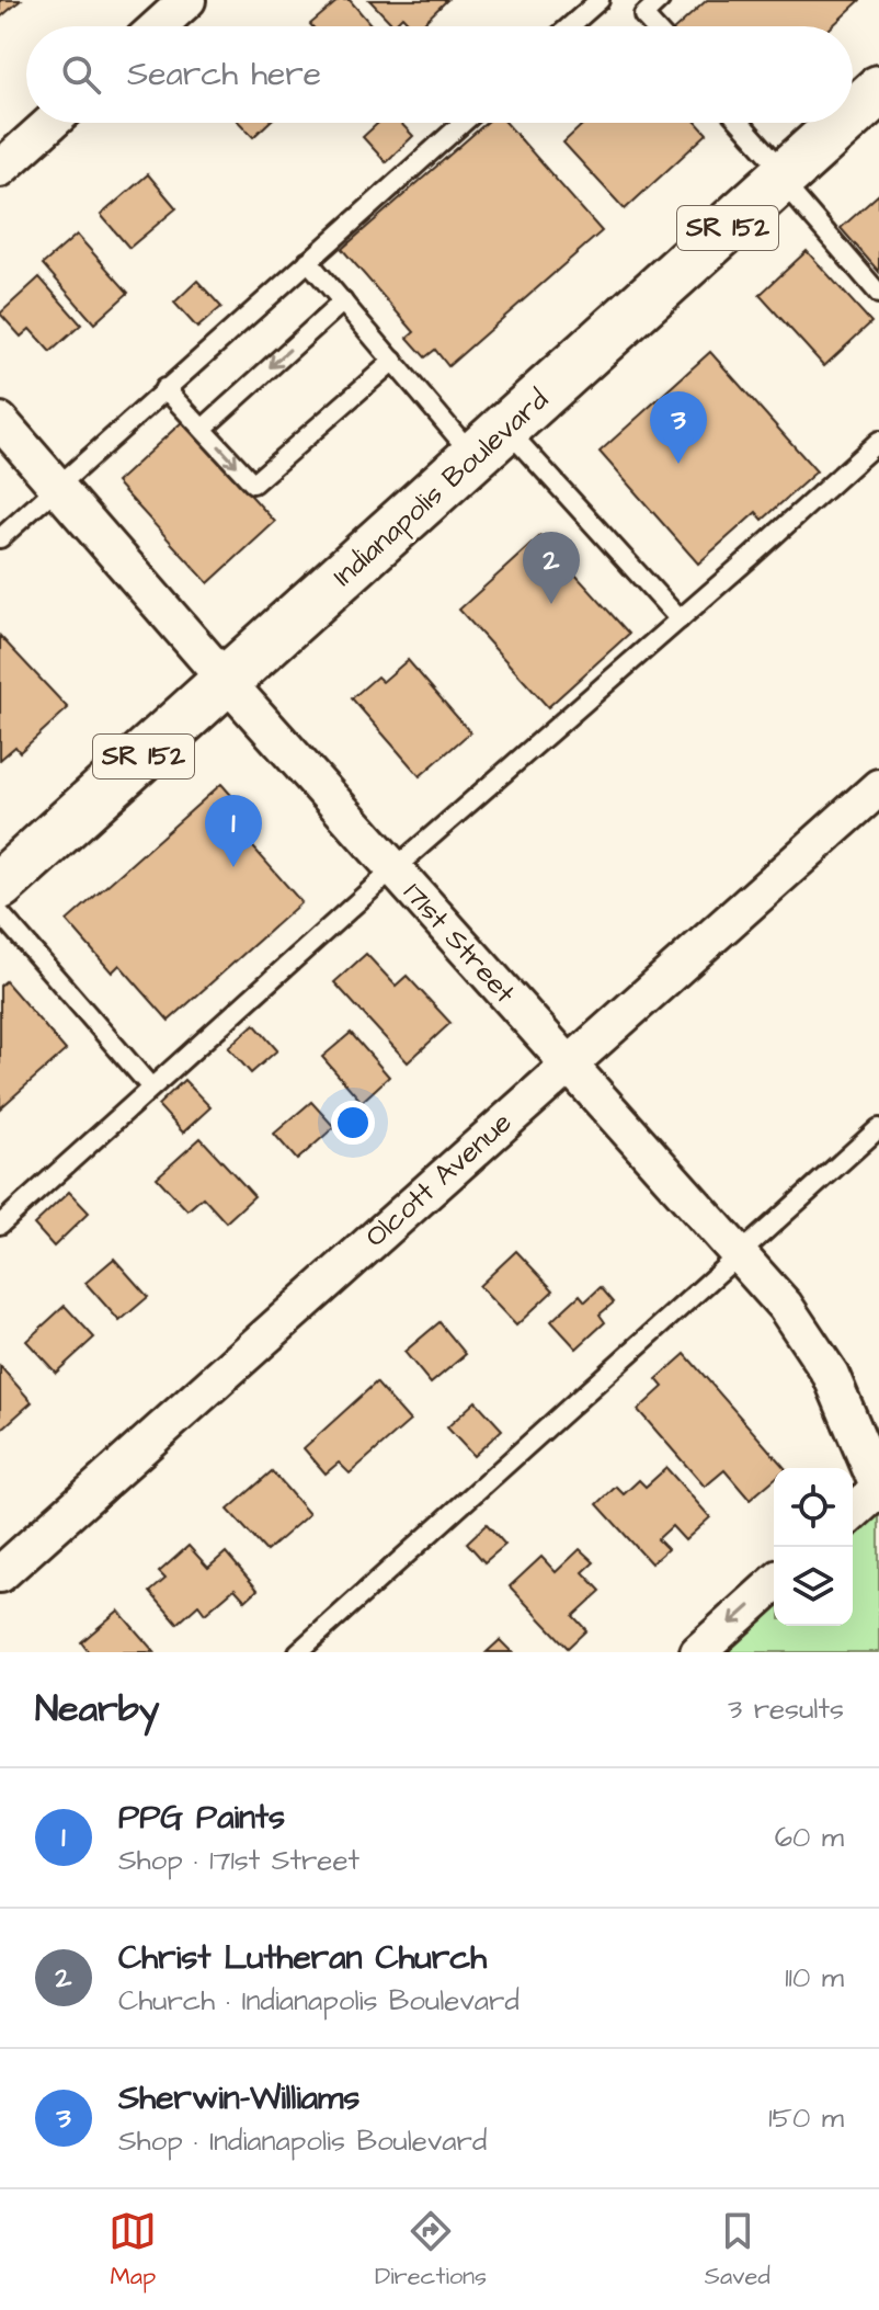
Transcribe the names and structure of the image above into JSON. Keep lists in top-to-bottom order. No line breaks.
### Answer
{"streets":{"main road":["SR 152","Indianapolis Boulevard"],"street":["171st Street","Olcott Avenue"]},"crossings":[["Indianapolis Boulevard","171st Street"],["171st Street","Olcott Avenue"]],"page":{"search":"Search here","pins":["3","2","1"],"heading":["Nearby","3 results"],"list":[{"mark":"1","name":"PPG Paints","note":"Shop · 171st Street","value":"60 m"},{"mark":"2","name":"Christ Lutheran Church","note":"Church · Indianapolis Boulevard","value":"110 m"},{"mark":"3","name":"Sherwin-Williams","note":"Shop · Indianapolis Boulevard","value":"150 m"}],"nav":["Map","Directions","Saved"]}}
